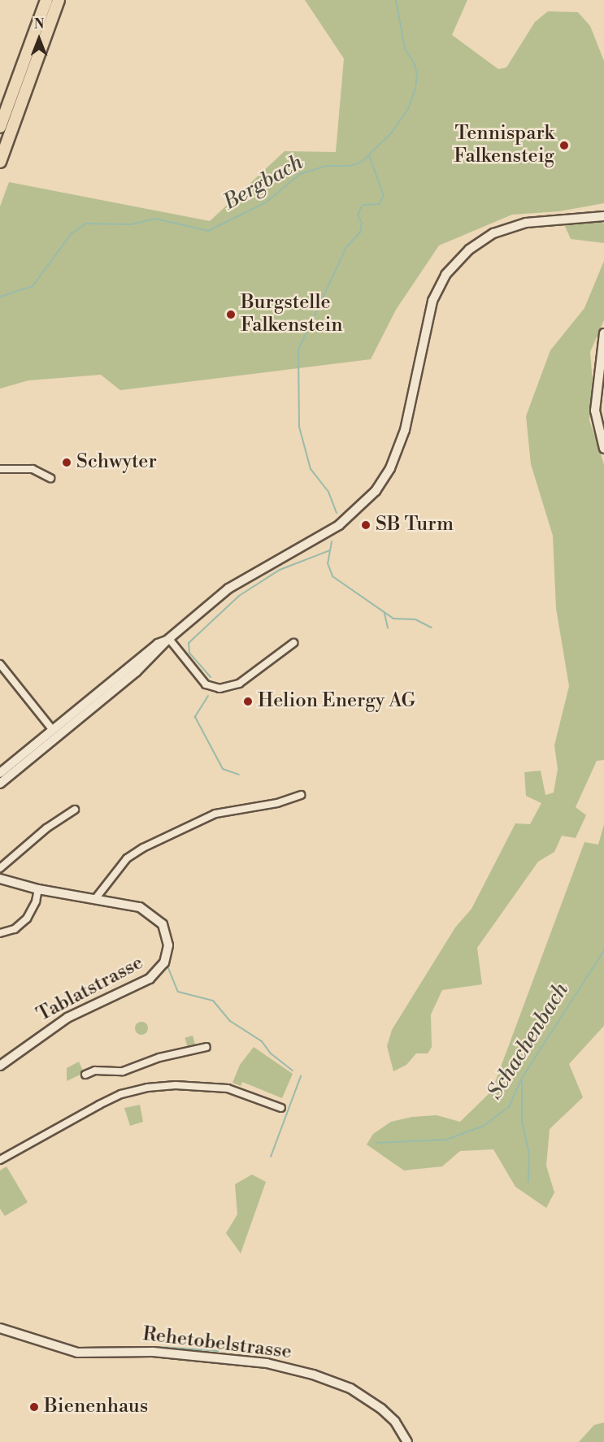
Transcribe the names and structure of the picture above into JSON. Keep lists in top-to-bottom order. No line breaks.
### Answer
{"streets":{"main road":["Tablatstrasse","Rehetobelstrasse"]},"water":["Bergbach","Schachenbach"],"places":["Tennispark Falkensteig","Burgstelle Falkenstein","Schwyter","SB Turm","Helion Energy AG","Bienenhaus"],"north":"top"}
